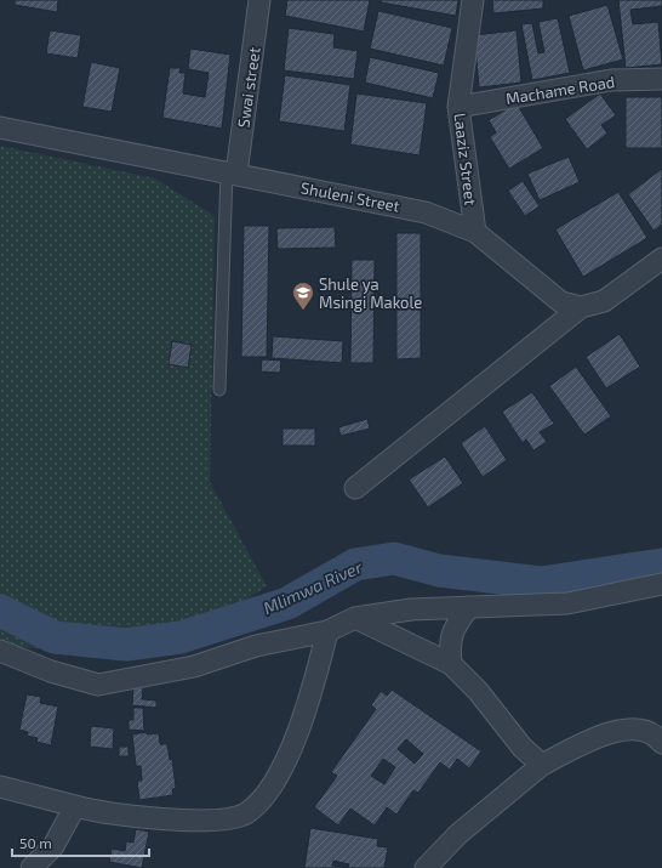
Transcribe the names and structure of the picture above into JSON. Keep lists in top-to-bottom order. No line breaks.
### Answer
{"streets":{"street":["Swai street","Machame Road","Laaziz Street","Shuleni Street"]},"crossings":[["Swai street","Shuleni Street"],["Machame Road","Laaziz Street"],["Laaziz Street","Shuleni Street"]],"water":["Mlimwa River"],"places":{"school or university":["Shule ya Msingi Makole"]},"scale_bar":"50 m"}
